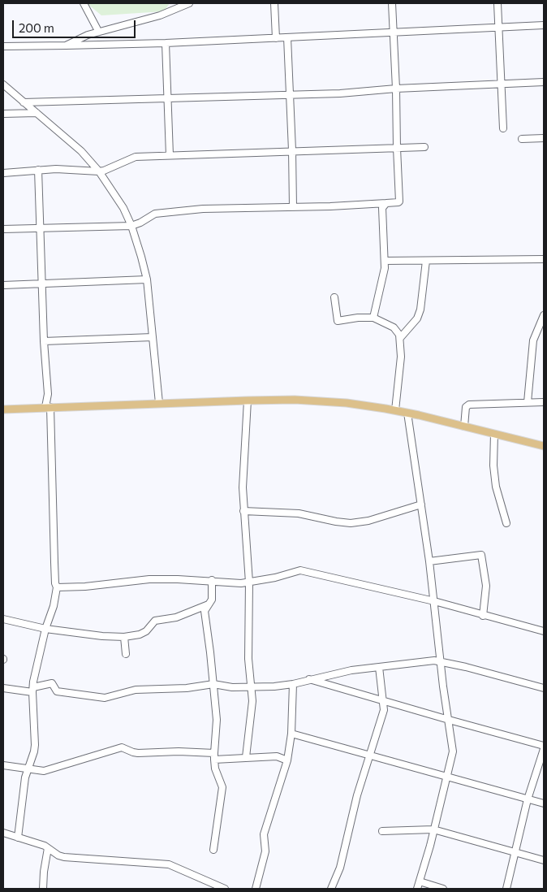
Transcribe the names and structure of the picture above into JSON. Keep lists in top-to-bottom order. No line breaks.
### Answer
{"scale_bar":"200 m"}
